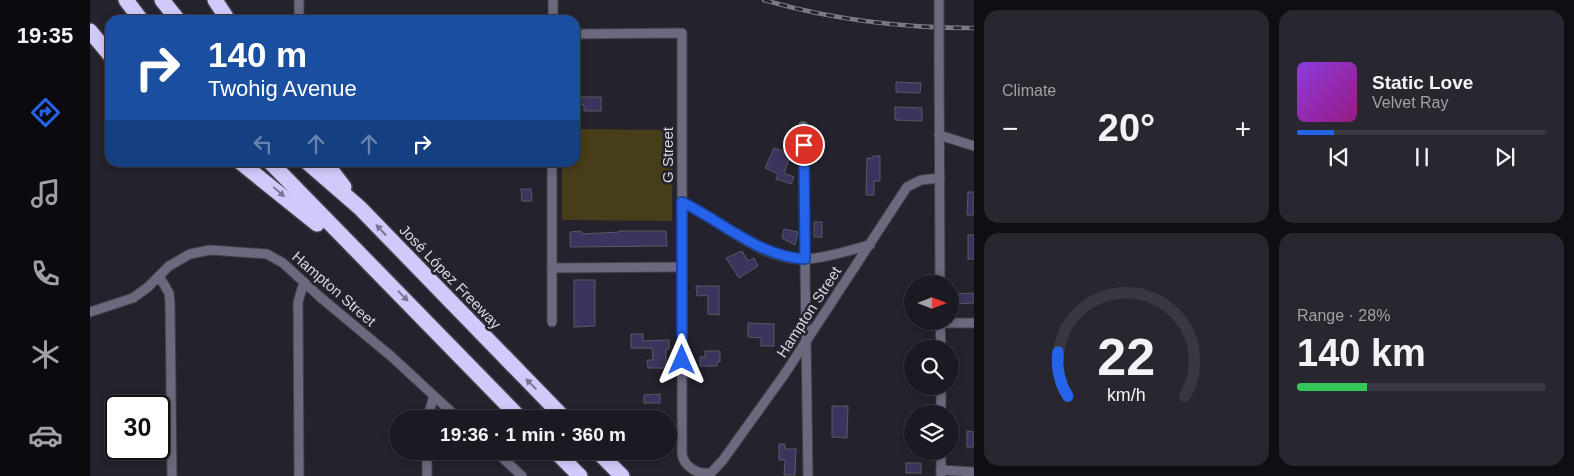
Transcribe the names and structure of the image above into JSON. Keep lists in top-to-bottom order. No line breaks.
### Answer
{"streets":{"highway":["José López Freeway"],"street":["G Street","Hampton Street"]},"crossings":[["G Street","Hampton Street"]],"north":"right","page":{"tabs":"19:35","tile":["Climate",["Range · 28%","140 km"]],"turn":["140 m","Twohig Avenue"],"song":["Static Love","Velvet Ray"],"heat":["−","20°","+"],"limit":"30","trip":"19:36 · 1 min · 360 m","gauge":["22","km/h"]}}
